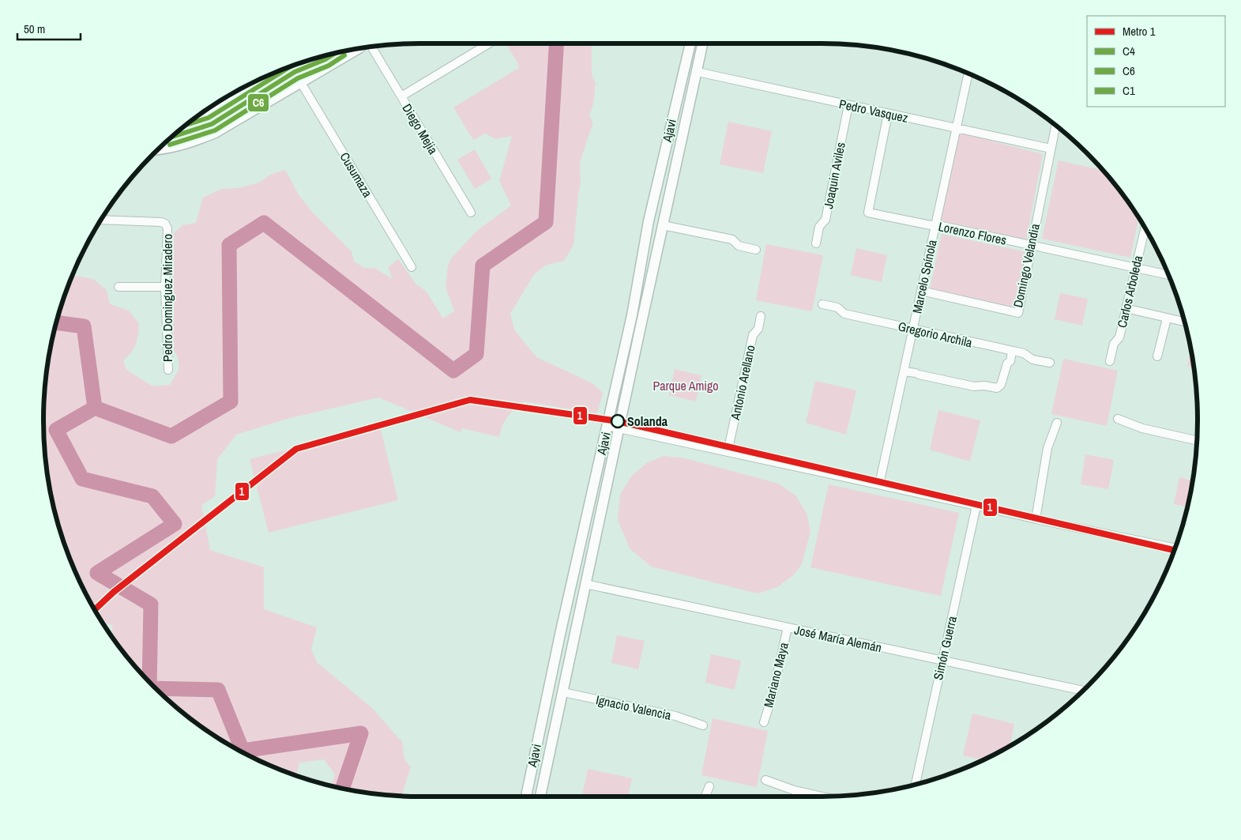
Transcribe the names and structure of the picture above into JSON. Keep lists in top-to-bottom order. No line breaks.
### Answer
{"streets":{"street":["Pedro Vasquez","Diego Mejia","Ajavi","Cusumaza","Joaquin Aviles","Lorenzo Flores","Domingo Velandia","Marcelo Spínola","Carlos Arboleda","Pedro Dominguez Miradero","Gregorio Archila","Antonio Arellano","José María Alemán","Simón Guerra","Mariano Maya","Ignacio Valencia"]},"crossings":[["Pedro Vasquez","Ajavi"],["Pedro Vasquez","Joaquin Aviles"],["Pedro Vasquez","Lorenzo Flores"],["Pedro Vasquez","Domingo Velandia"],["Pedro Vasquez","Marcelo Spínola"],["Ajavi","José María Alemán"],["Ajavi","Ignacio Valencia"],["Lorenzo Flores","Domingo Velandia"],["Lorenzo Flores","Marcelo Spínola"],["Lorenzo Flores","Carlos Arboleda"],["Domingo Velandia","Marcelo Spínola"],["Marcelo Spínola","Gregorio Archila"],["José María Alemán","Simón Guerra"],["José María Alemán","Mariano Maya"]],"parks":["Parque Amigo"],"places":["Solanda"],"lines":["transit line C4","transit line C6","transit line C1","metro line 1"],"legend":["Metro 1","C4","C6","C1"],"scale_bar":"50 m"}
